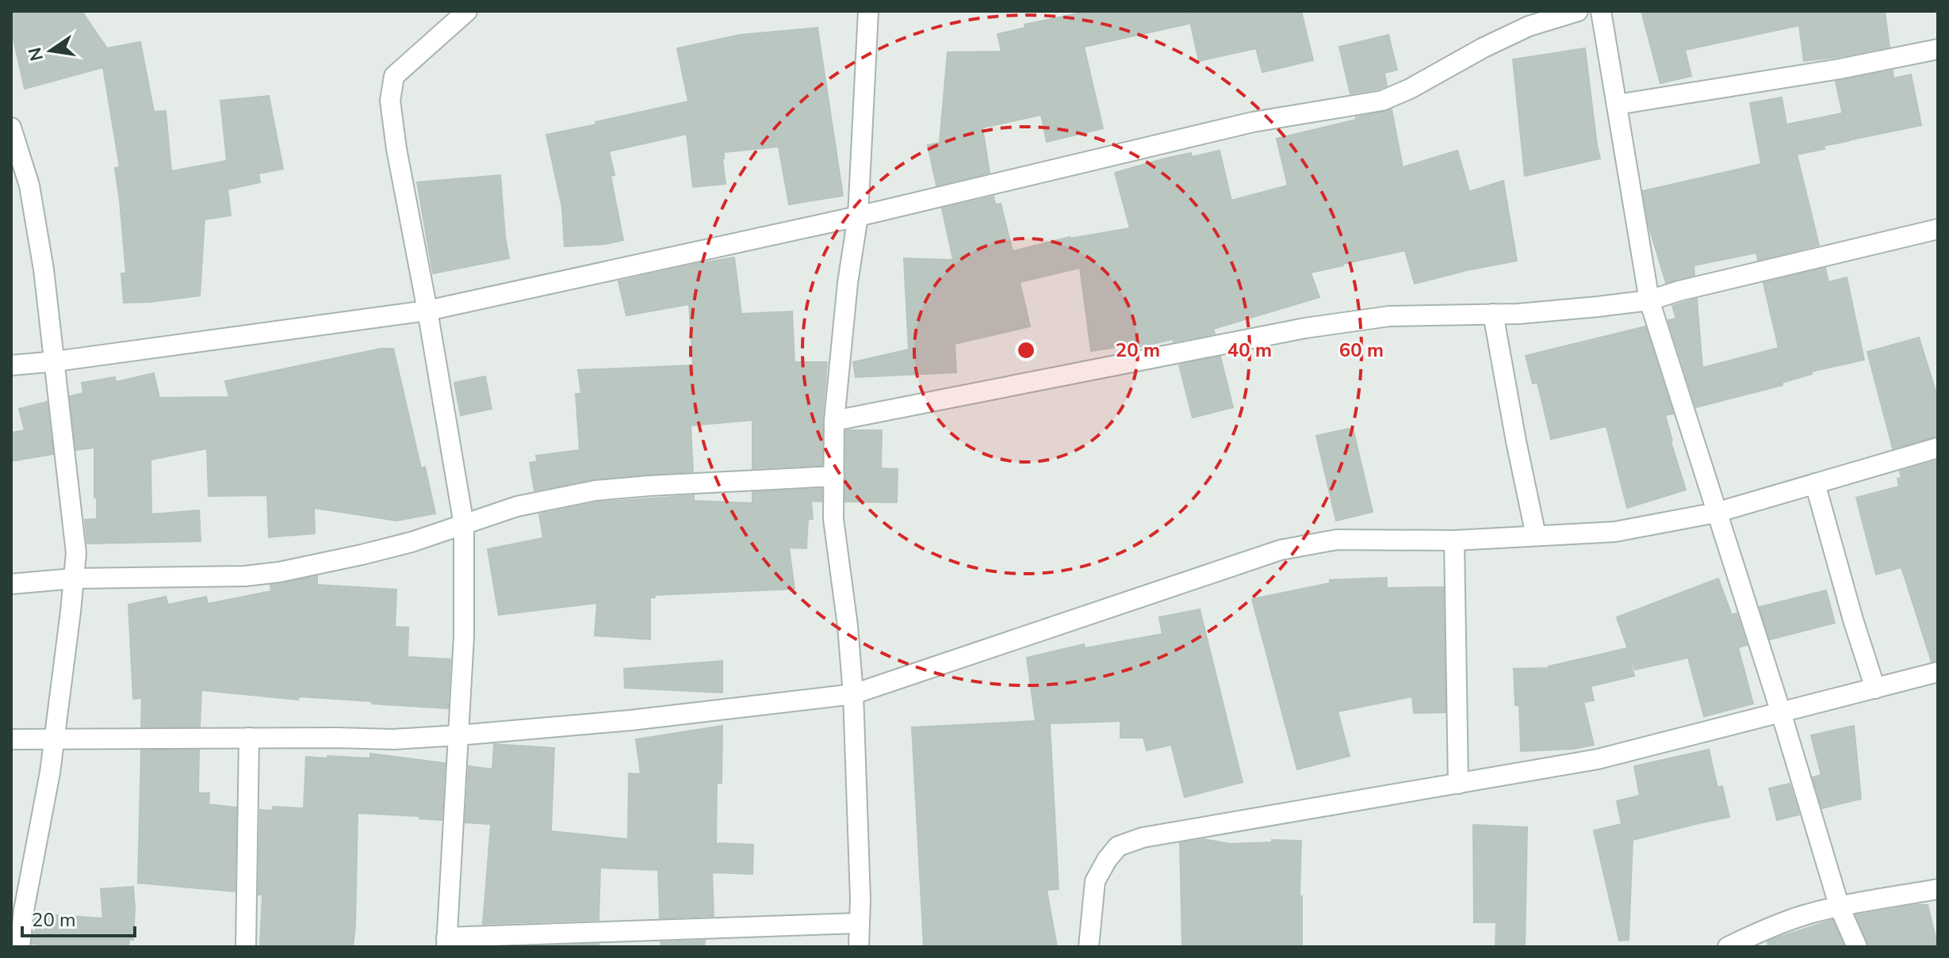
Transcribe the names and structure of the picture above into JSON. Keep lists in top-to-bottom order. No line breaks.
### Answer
{"scale_bar":"20 m","north":"left","rings":["20 m","40 m","60 m"]}
